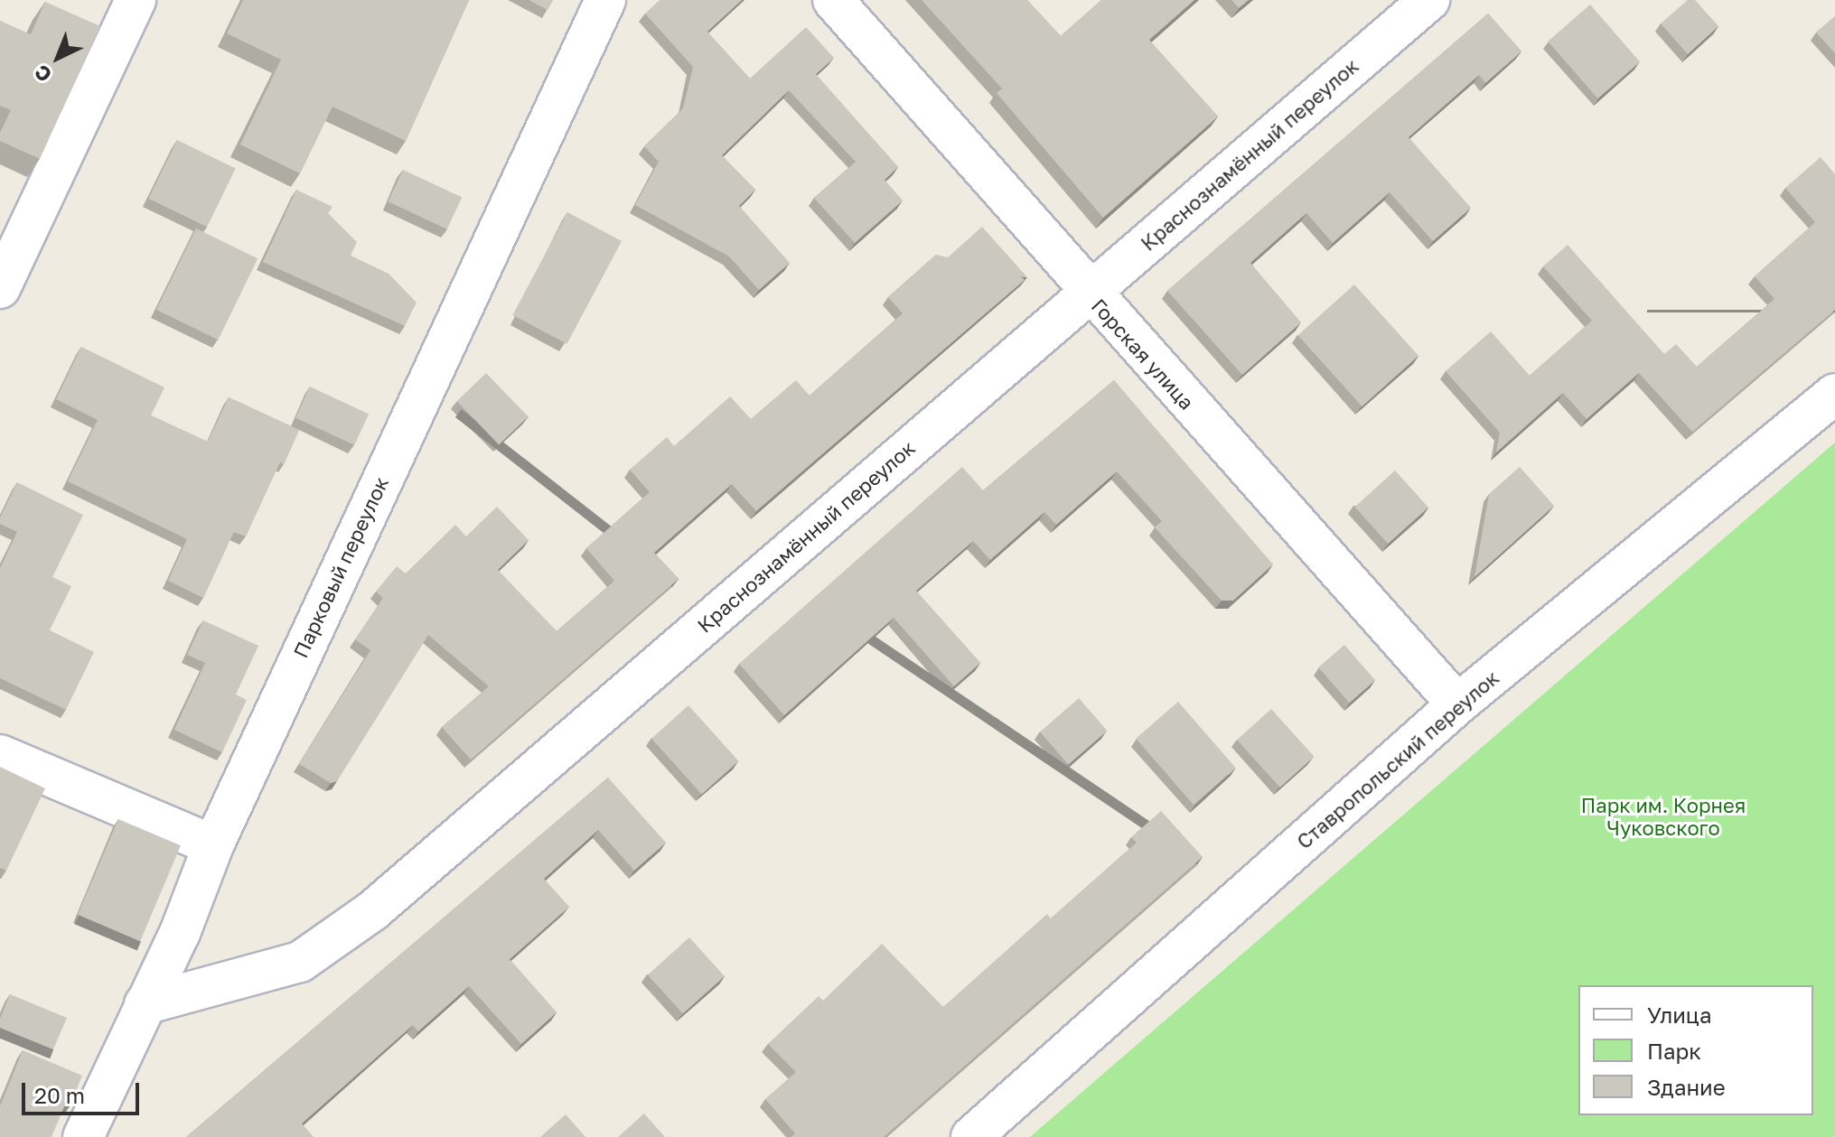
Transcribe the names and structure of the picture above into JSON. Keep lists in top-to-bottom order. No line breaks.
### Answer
{"streets":{"street":["Краснознамённый переулок","Горская улица","Парковый переулок","Ставропольский переулок"]},"crossings":[["Краснознамённый переулок","Горская улица"],["Краснознамённый переулок","Парковый переулок"],["Горская улица","Ставропольский переулок"]],"parks":["Парк им. Корнея Чуковского"],"legend":["Улица","Парк","Здание"],"scale_bar":"20 m","north":"bottom left"}
